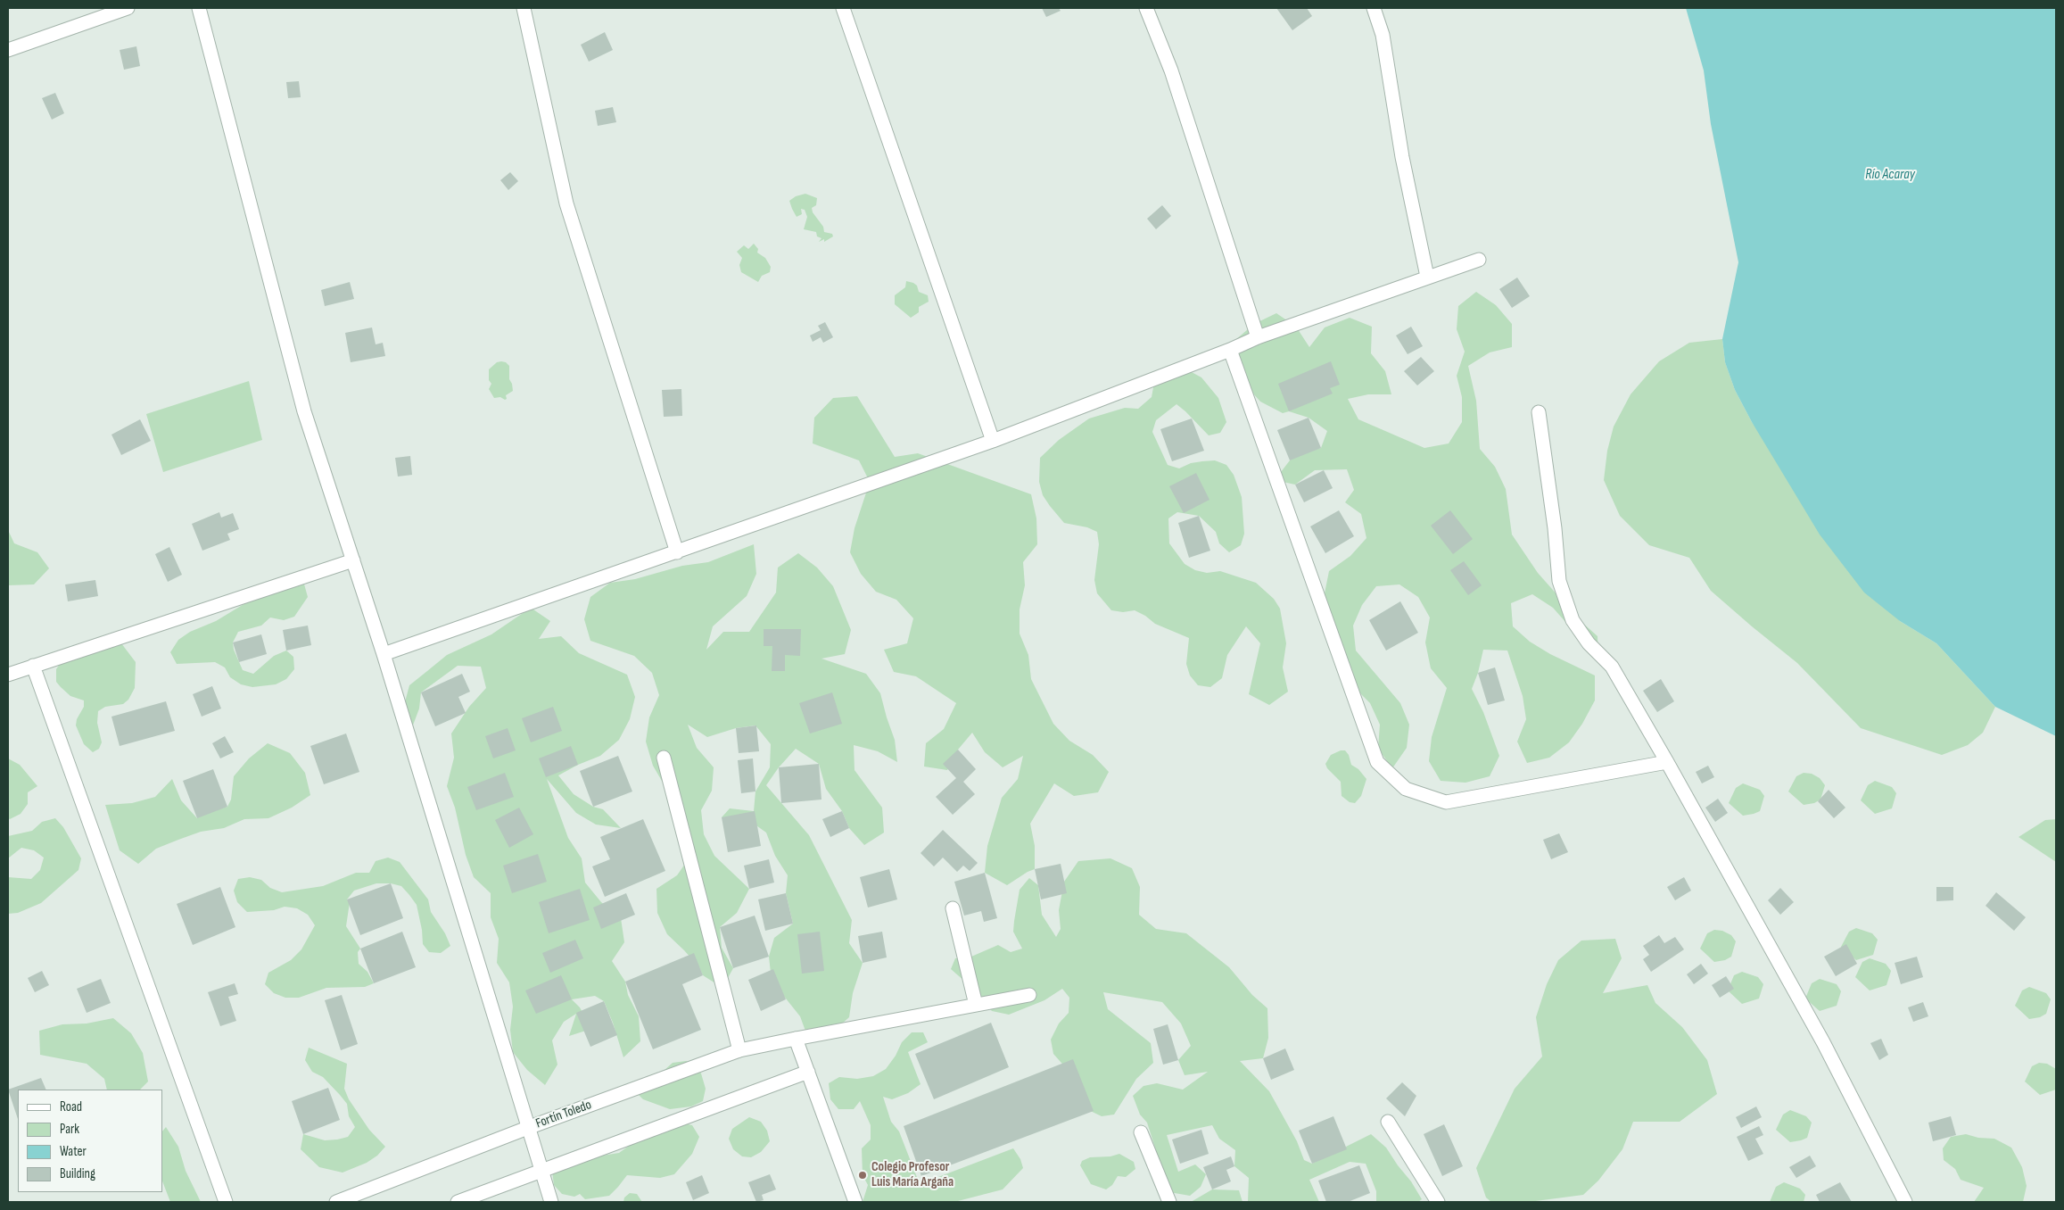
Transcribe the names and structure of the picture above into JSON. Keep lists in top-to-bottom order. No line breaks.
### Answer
{"streets":{"street":["Fortín Toledo"]},"water":["Río Acaray"],"places":["Colegio Profesor Luis María Argaña"],"legend":["Road","Park","Water","Building"]}
